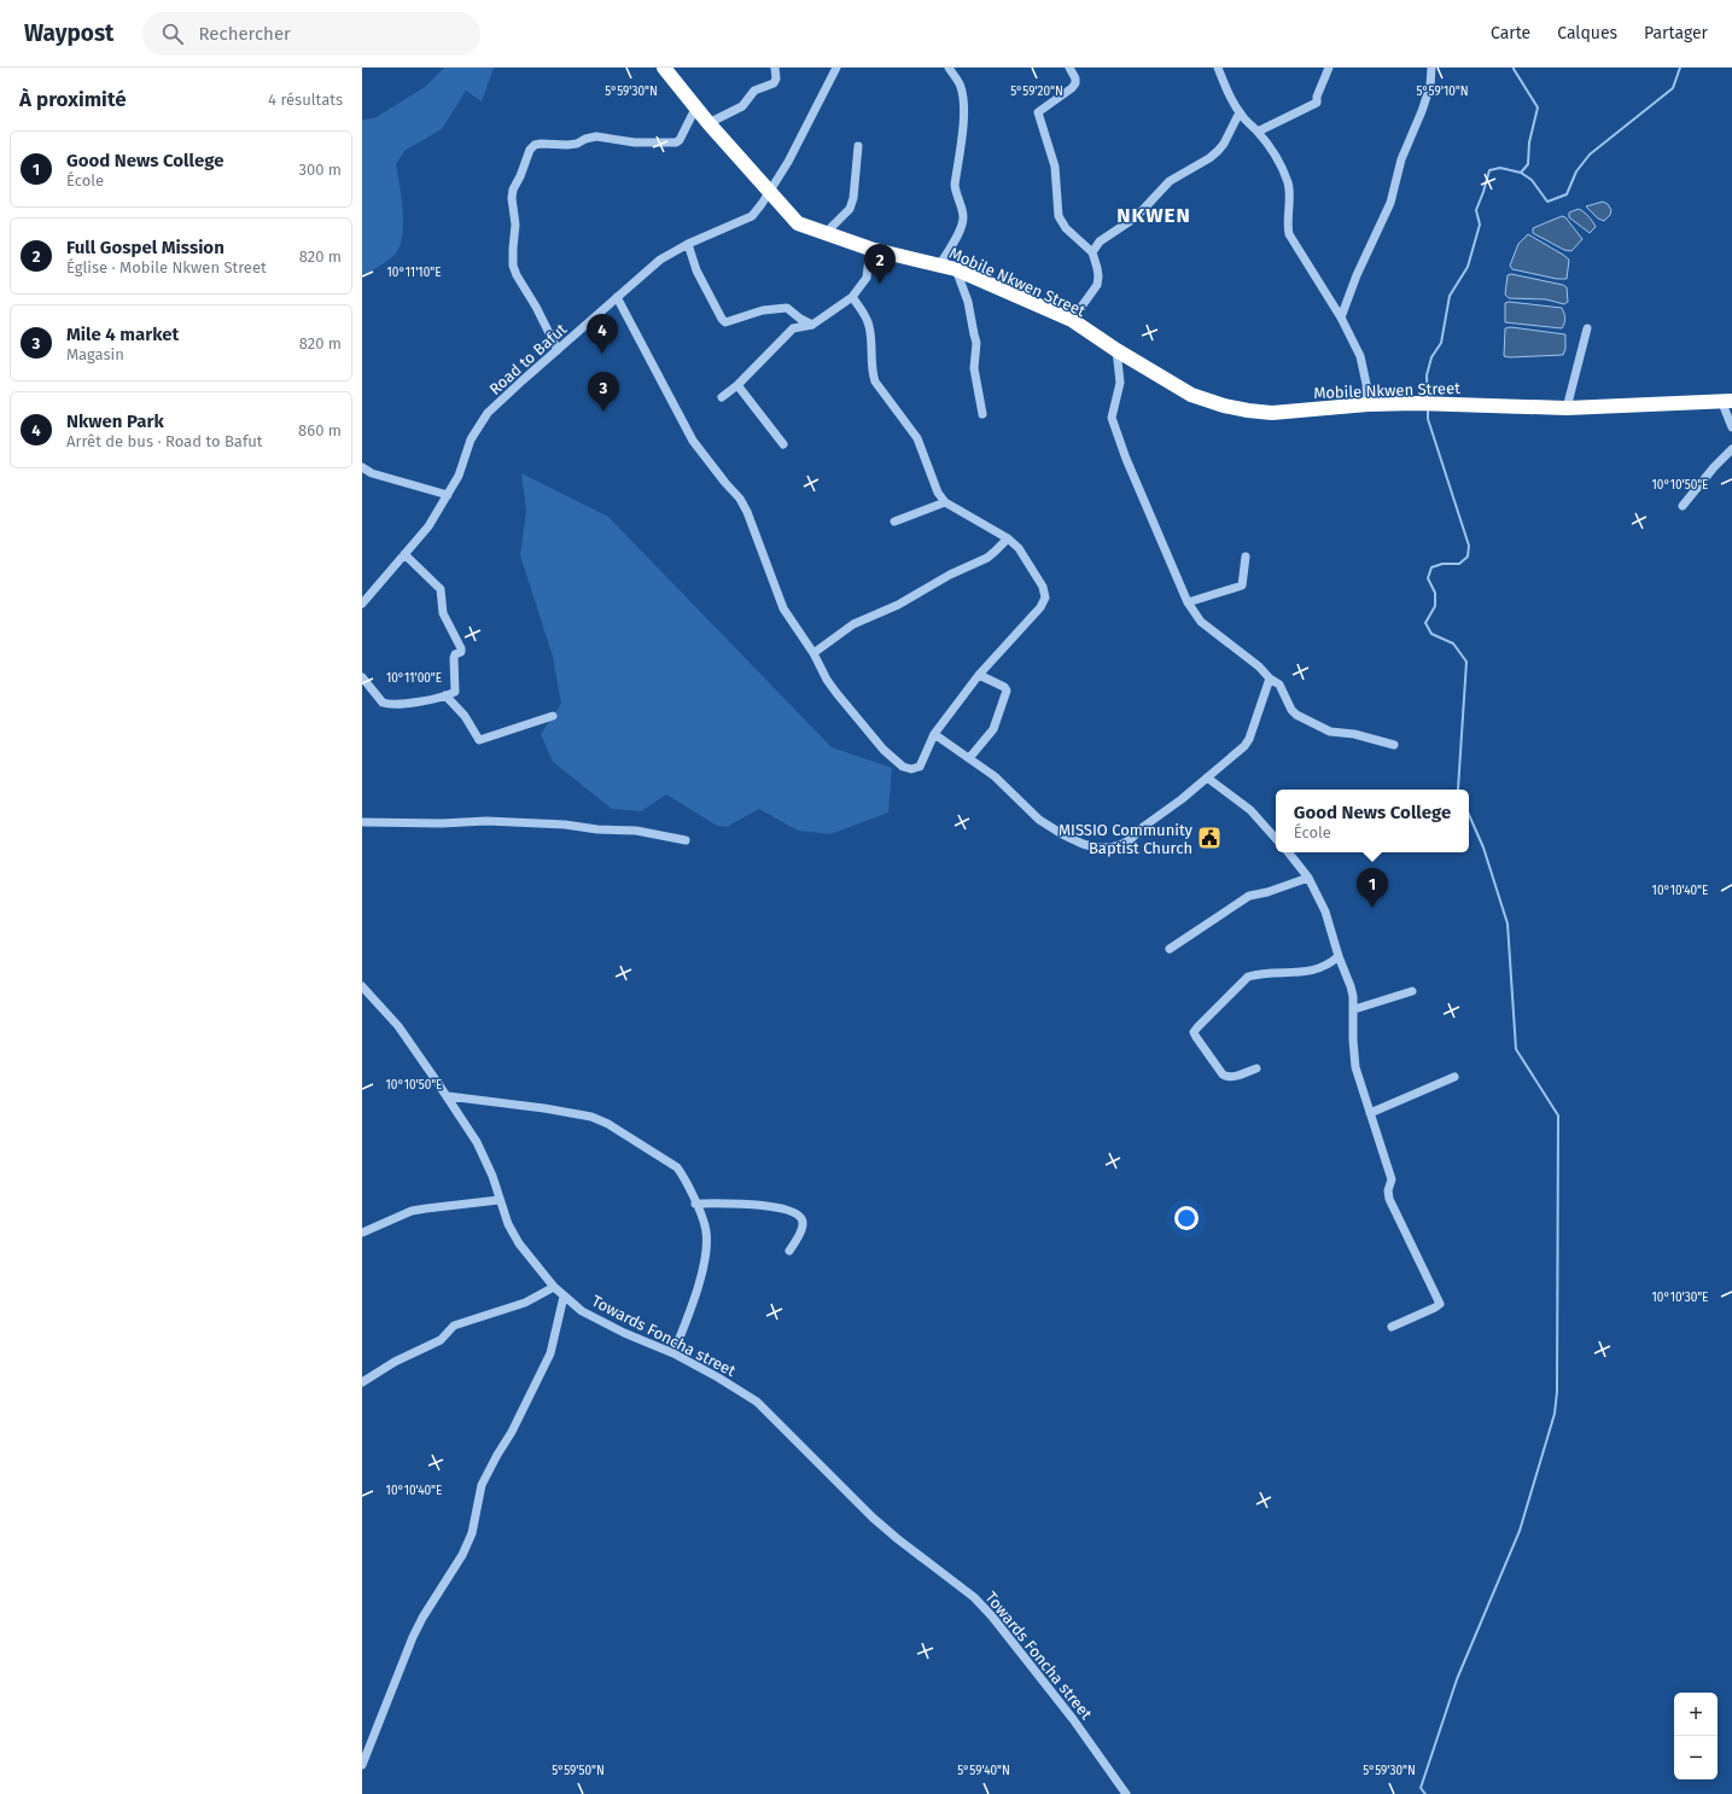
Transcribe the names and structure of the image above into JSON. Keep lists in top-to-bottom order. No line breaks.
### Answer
{"streets":{"highway":["Mobile Nkwen Street"],"street":["Road to Bafut","Towards Foncha street"]},"crossings":[["Mobile Nkwen Street","Road to Bafut"]],"districts":["NKWEN"],"places":{"public building":["MISSIO Community Baptist Church"]},"page":{"header":"Waypost","search":"Rechercher","nav":["Carte","Calques","Partager"],"heading":["À proximité","4 résultats"],"list":[{"mark":"1","name":"Good News College","note":"École","value":"300 m"},{"mark":"2","name":"Full Gospel Mission","note":"Église · Mobile Nkwen Street","value":"820 m"},{"mark":"3","name":"Mile 4 market","note":"Magasin","value":"820 m"},{"mark":"4","name":"Nkwen Park","note":"Arrêt de bus · Road to Bafut","value":"860 m"}],"pins":["2","4","3","1"],"popup":["Good News College","École"],"map_buttons":["+","−"]},"coordinates":["5°59'30\"N","5°59'20\"N","5°59'10\"N","10°11'10\"E","10°10'50\"E","10°11'00\"E","10°10'40\"E","10°10'30\"E","5°59'50\"N","5°59'40\"N"]}
